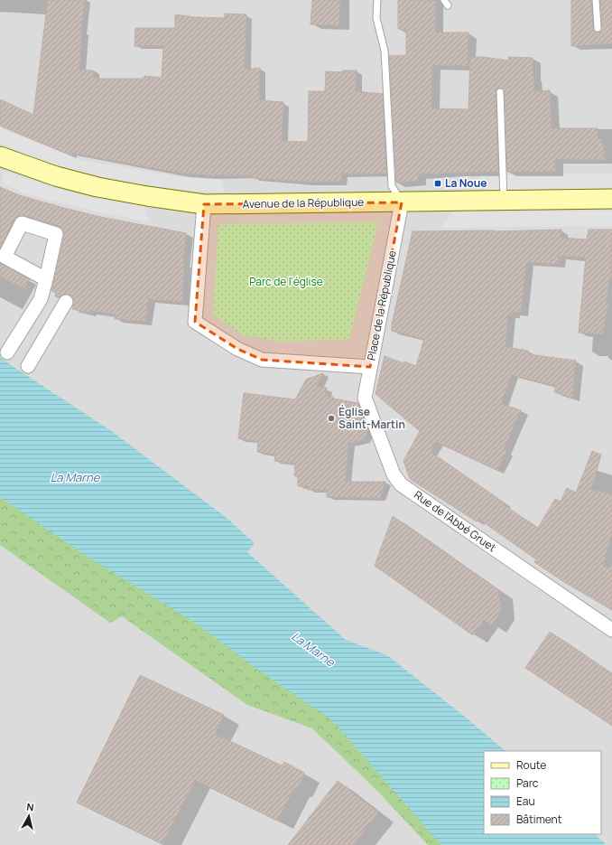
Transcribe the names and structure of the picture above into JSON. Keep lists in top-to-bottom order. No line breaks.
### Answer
{"streets":{"main road":["Avenue de la République"],"street":["Place de la République","Rue de l'Abbé Gruet"]},"crossings":[["Avenue de la République","Place de la République"],["Place de la République","Rue de l'Abbé Gruet"]],"water":["La Marne"],"parks":["Parc de l'église"],"places":{"transit":["La Noue"],"other":["Église Saint-Martin"]},"legend":["Route","Parc","Eau","Bâtiment"],"north":"top"}
